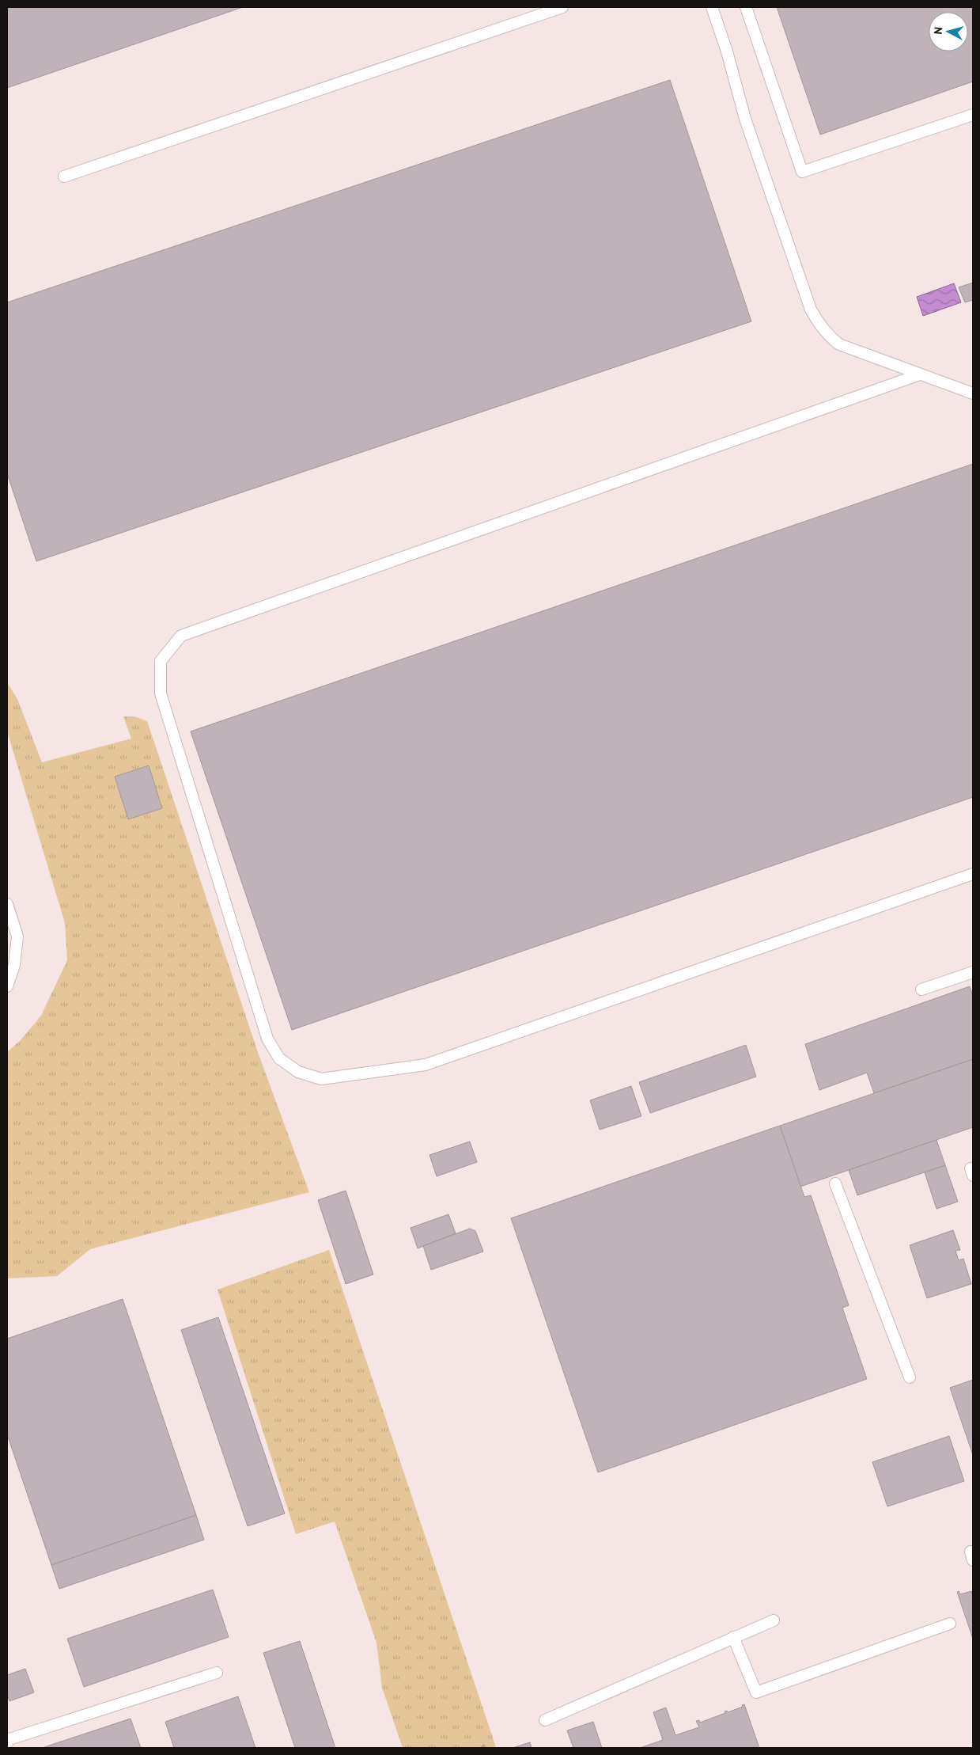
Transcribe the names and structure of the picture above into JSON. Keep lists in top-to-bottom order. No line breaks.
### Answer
{"north":"left"}
